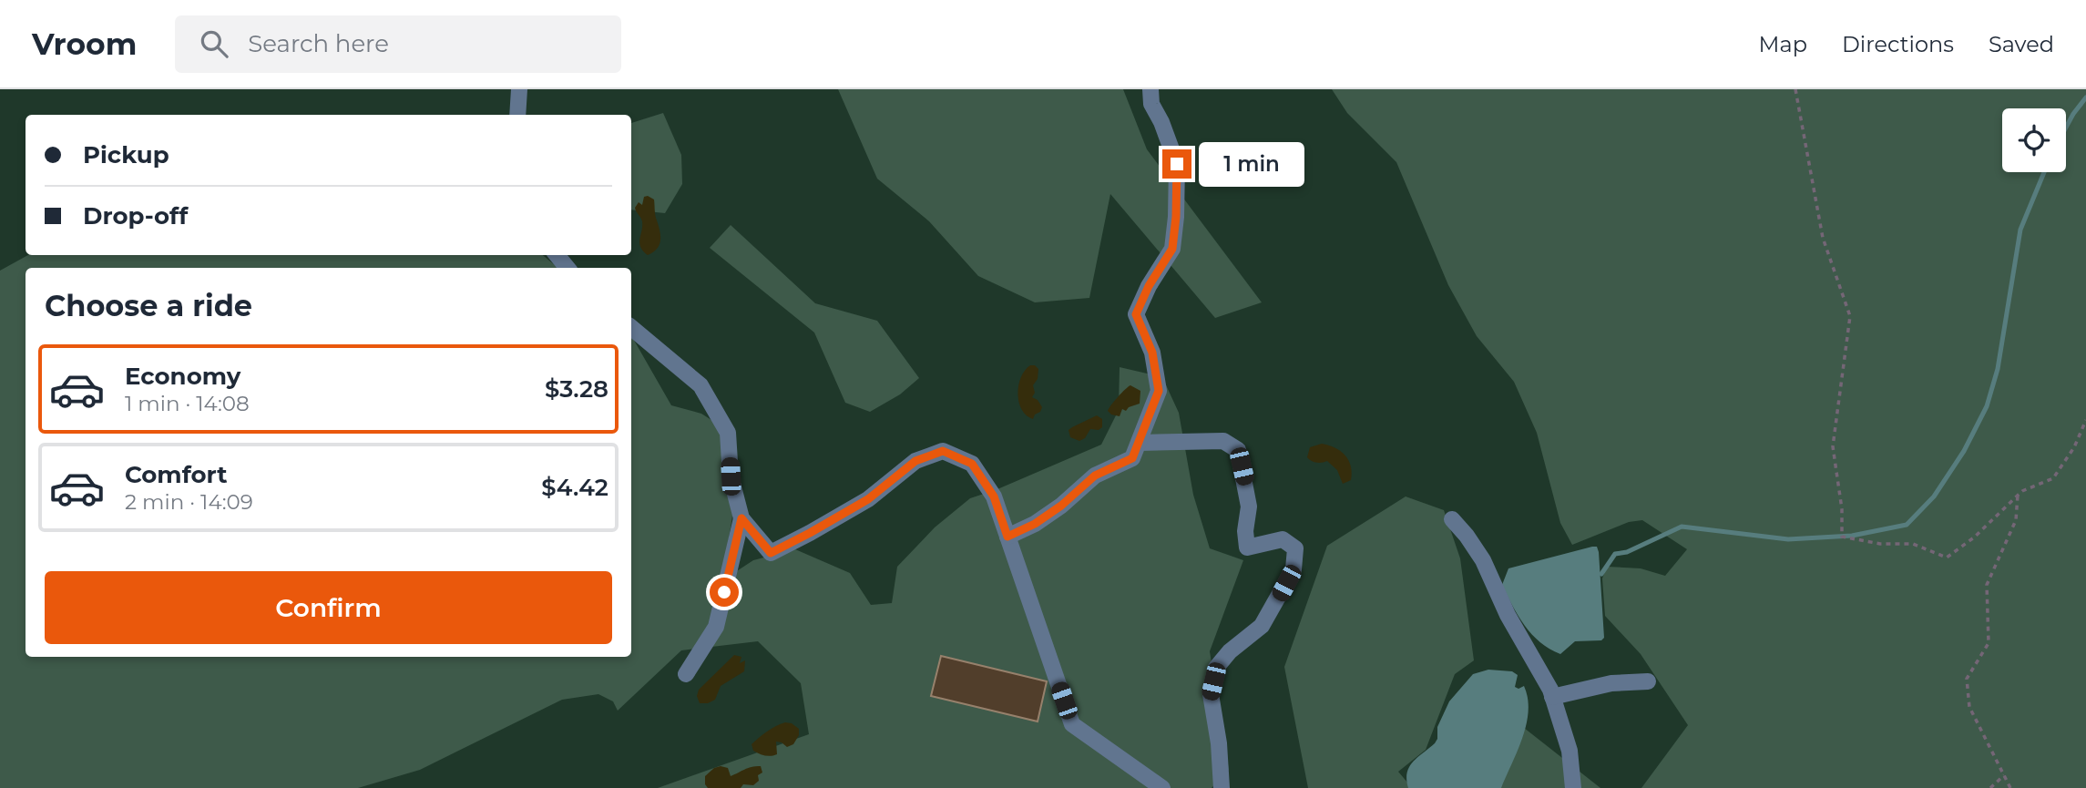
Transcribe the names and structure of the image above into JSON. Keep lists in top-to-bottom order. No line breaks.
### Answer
{"page":{"header":"Vroom","search":"Search here","nav":["Map","Directions","Saved"],"banner":["Pickup","Drop-off"],"bubble":"1 min","heading":"Choose a ride","list":[{"name":"Economy","note":"1 min · 14:08","value":"$3.28"},{"name":"Comfort","note":"2 min · 14:09","value":"$4.42"}],"buttons":"Confirm"}}
